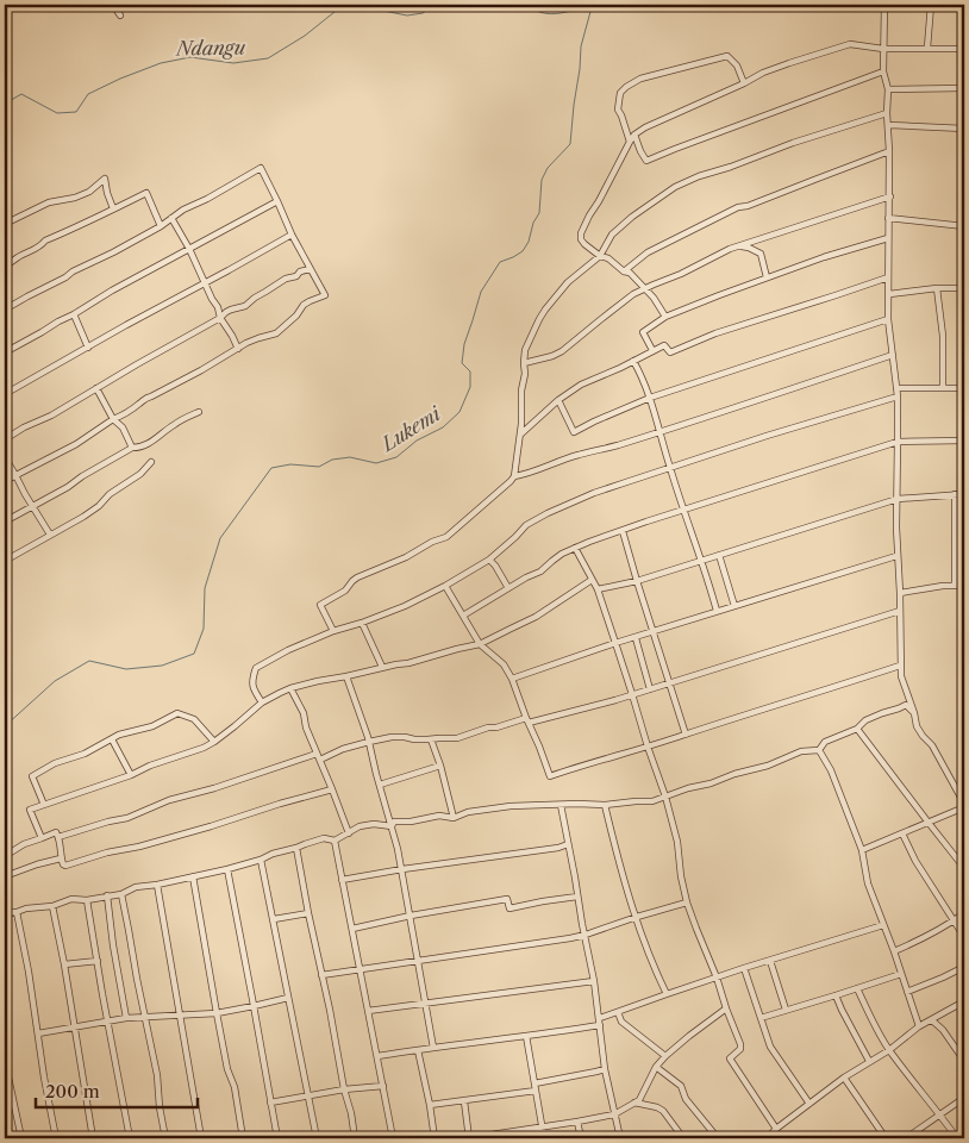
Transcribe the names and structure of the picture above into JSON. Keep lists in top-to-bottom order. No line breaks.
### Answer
{"water":["Ndangu","Lukemi"],"scale_bar":"200 m"}
